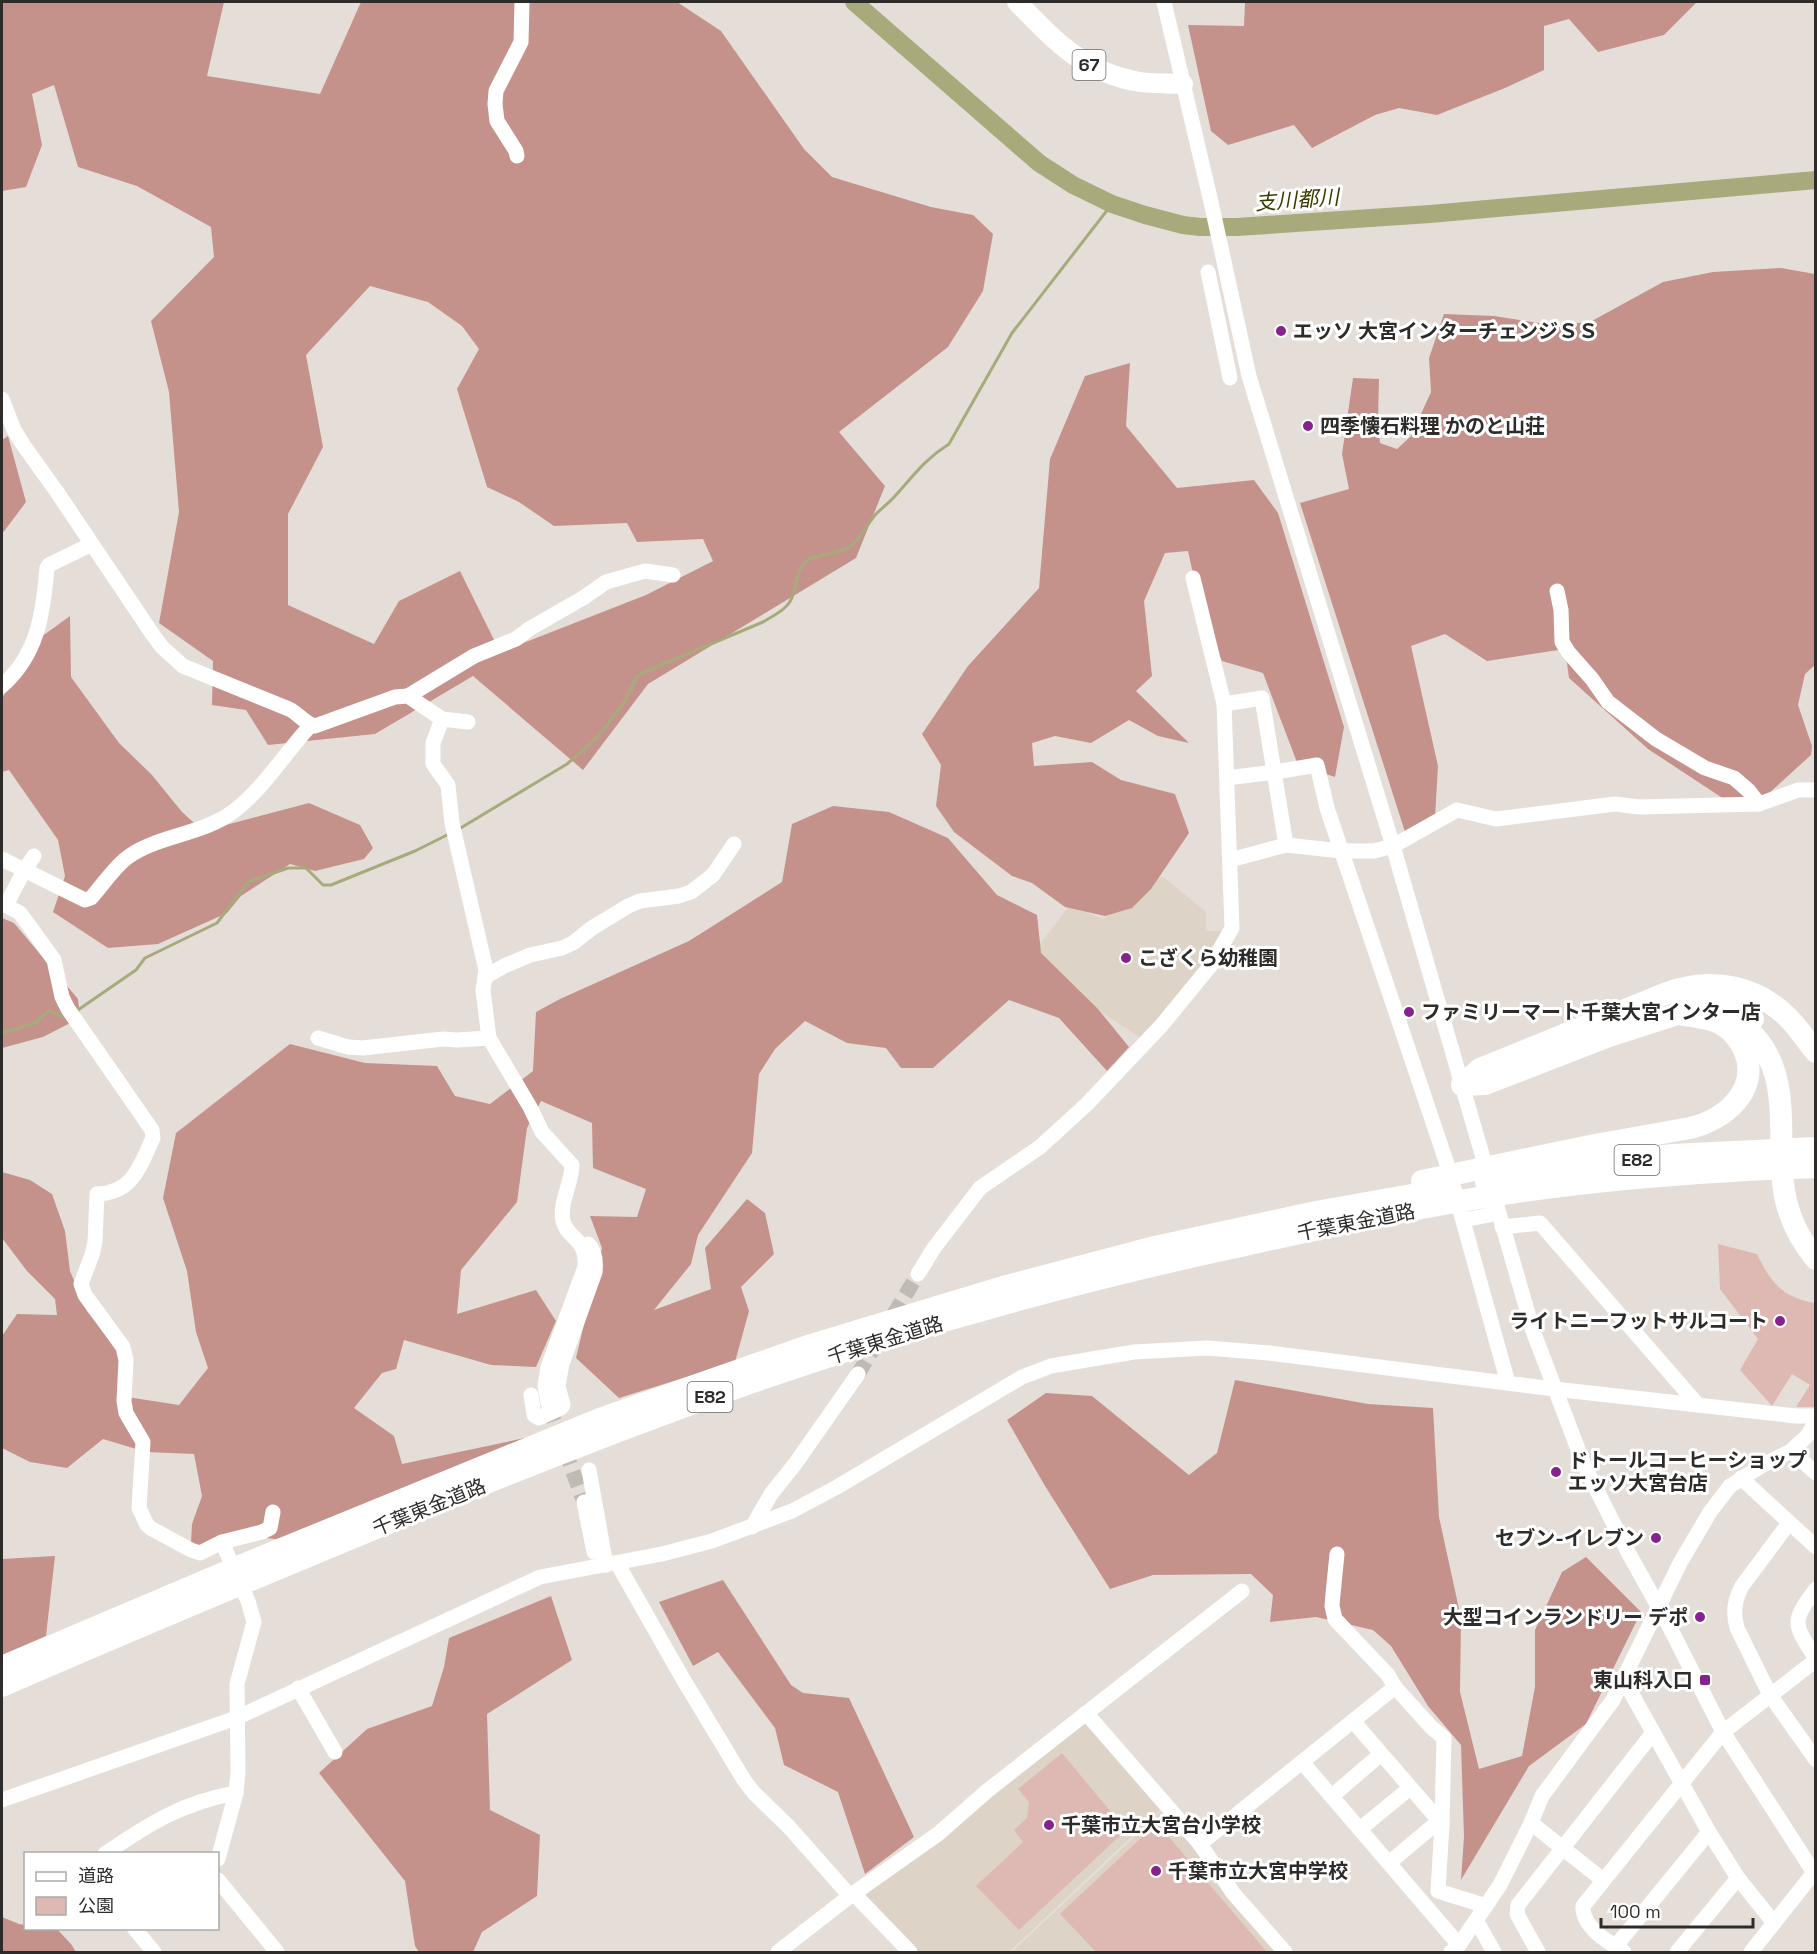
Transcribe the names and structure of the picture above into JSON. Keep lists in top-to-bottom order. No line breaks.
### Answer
{"streets":{"highway":["E82","千葉東金道路"],"main road":["67"]},"water":["支川都川"],"places":{"other":["エッソ 大宮インターチェンジＳＳ","四季懐石料理 かのと山荘","こざくら幼稚園","ファミリーマート千葉大宮インター店","ライトニーフットサルコート","ドトールコーヒーショップ エッソ大宮台店","セブン-イレブン","大型コインランドリー デポ","千葉市立大宮台小学校","千葉市立大宮中学校"],"transit":["東山科入口"]},"legend":["道路","公園"],"scale_bar":"100 m"}
